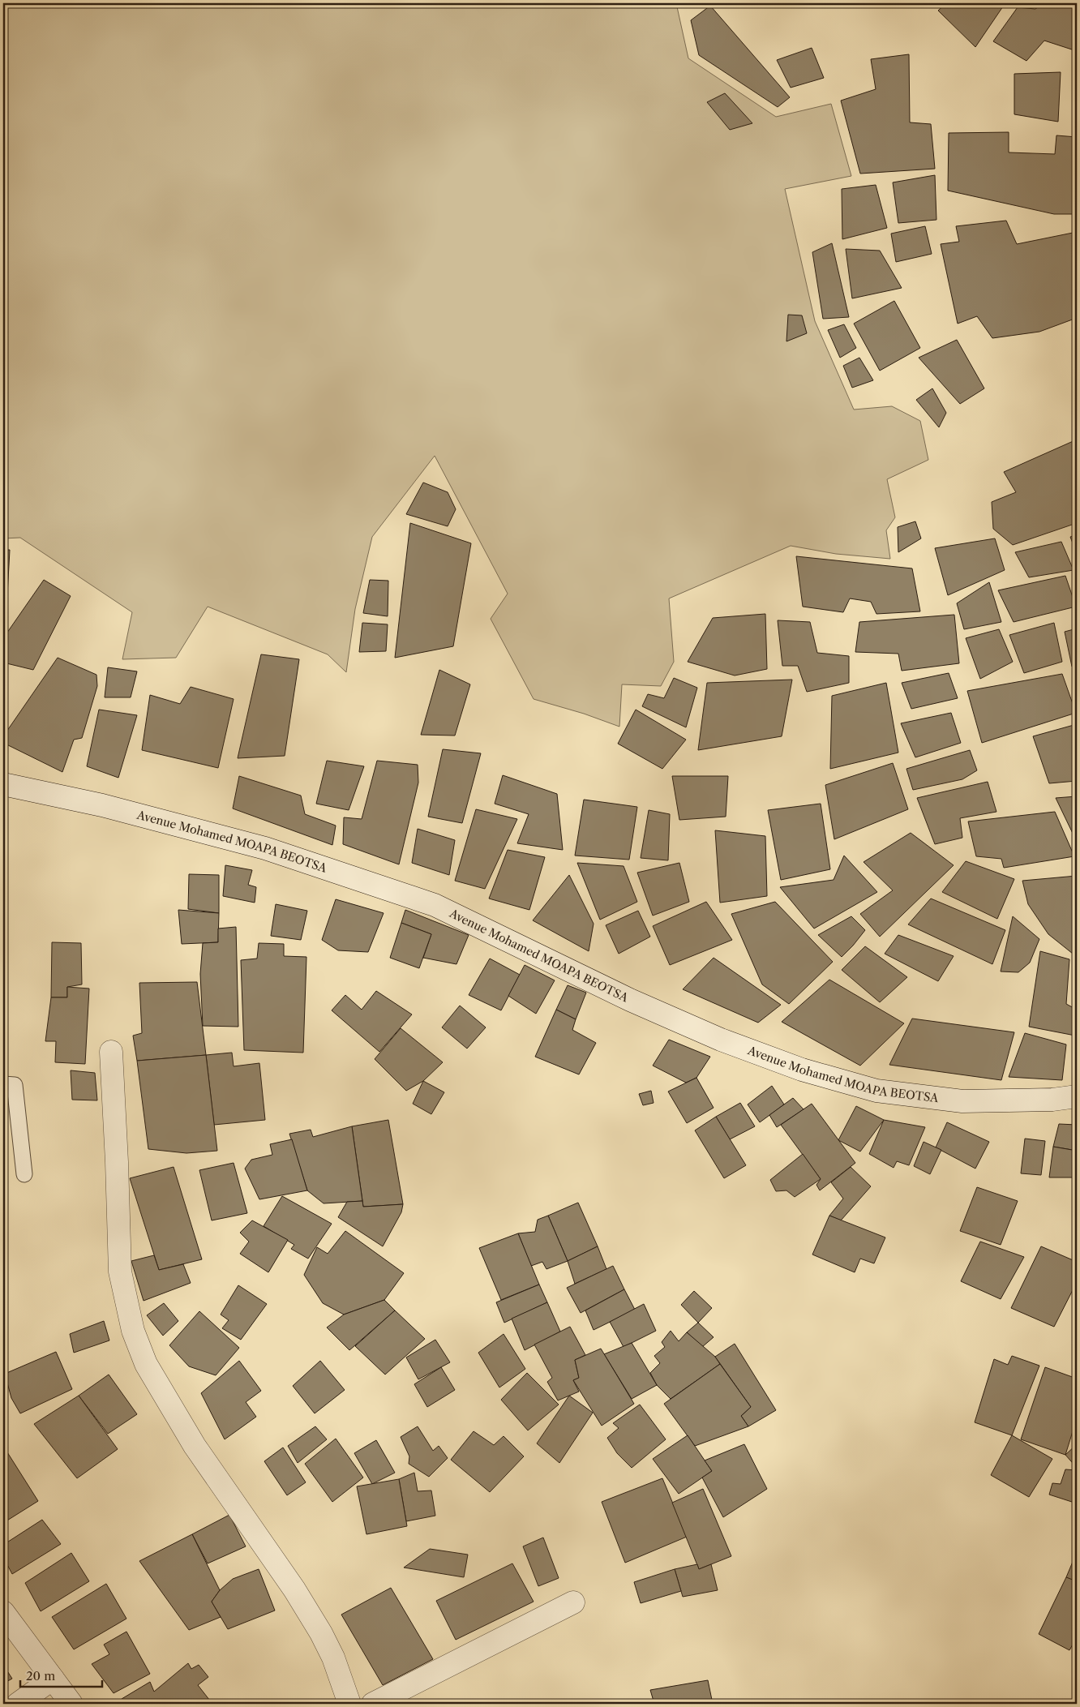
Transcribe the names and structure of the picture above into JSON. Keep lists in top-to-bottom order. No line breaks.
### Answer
{"streets":{"main road":["Avenue Mohamed MOAPA BEOTSA"]},"scale_bar":"20 m"}
